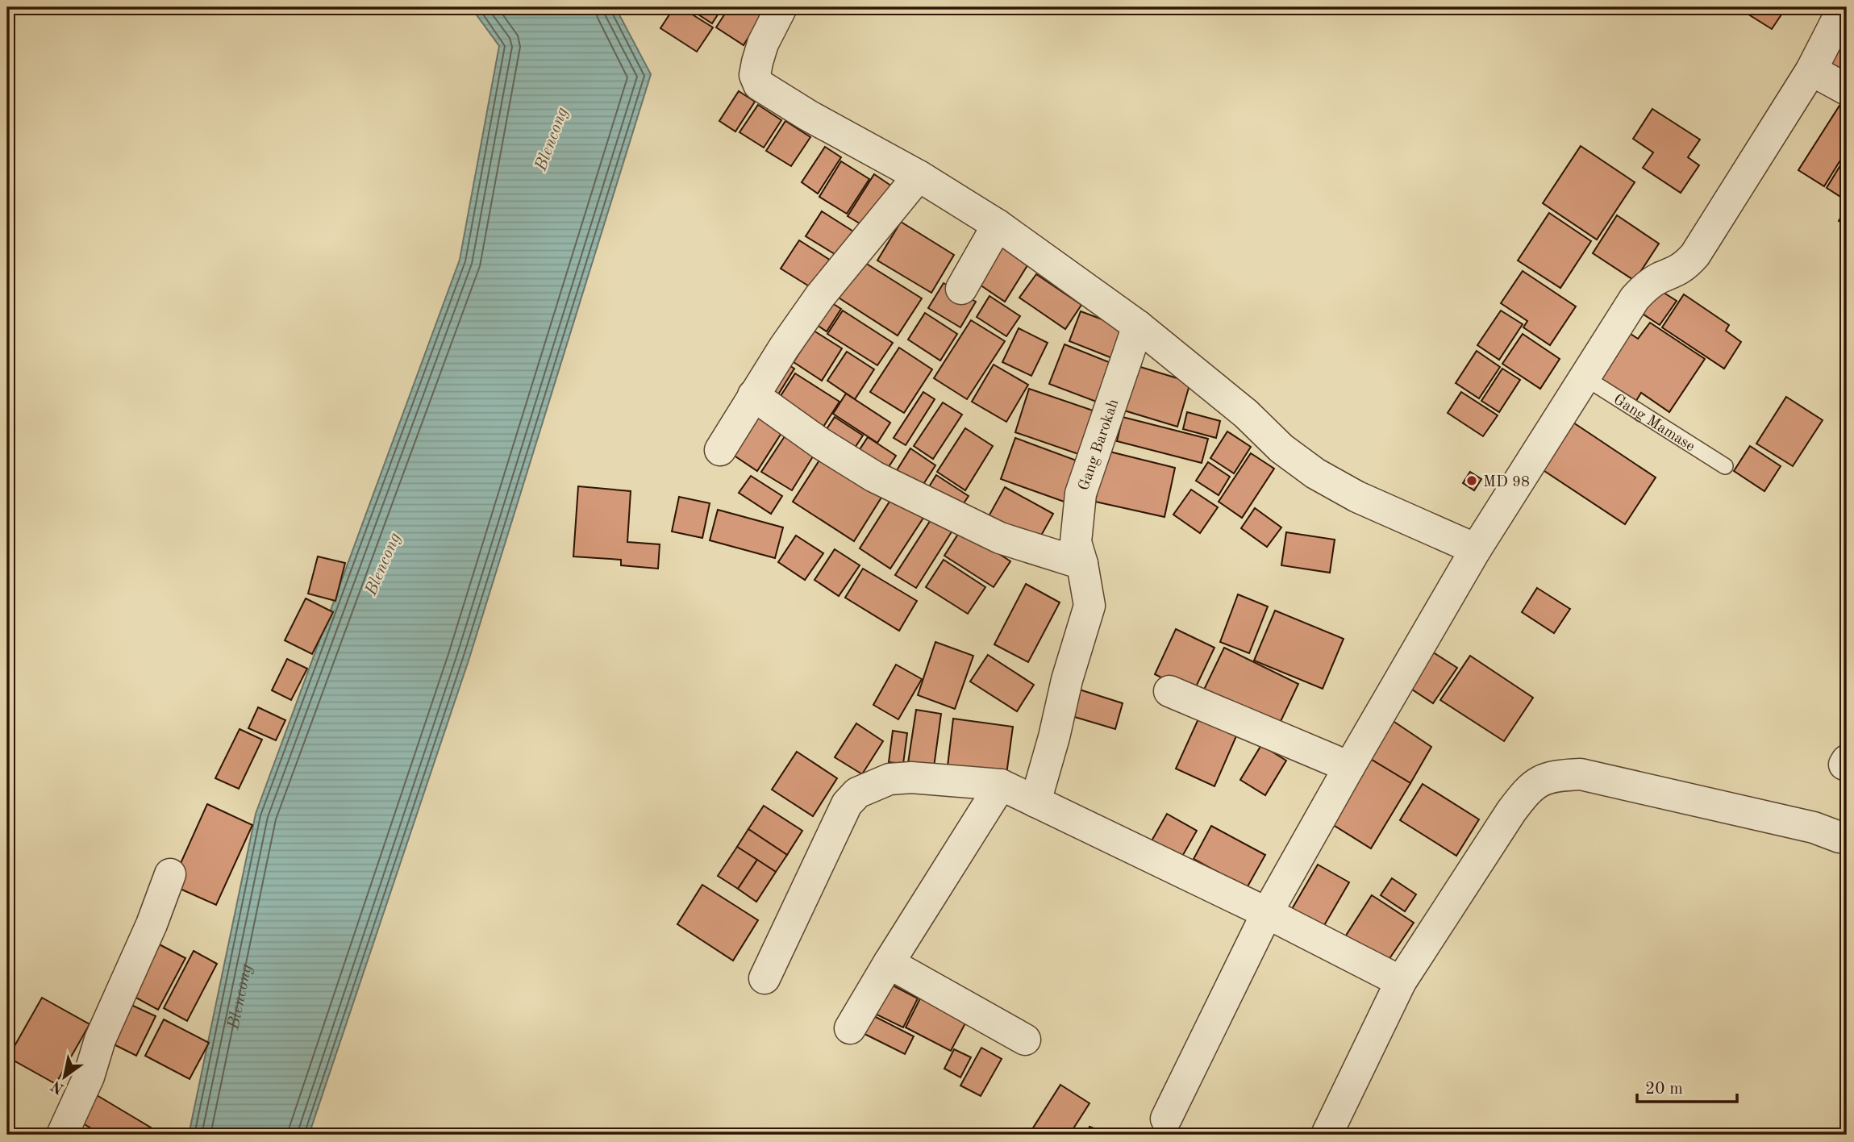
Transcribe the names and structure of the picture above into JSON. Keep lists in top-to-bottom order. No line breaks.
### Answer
{"streets":{"street":["Gang Barokah"],"lane":["Gang Mamase"]},"water":["Blencong"],"places":["MD 98"],"scale_bar":"20 m","north":"bottom left"}
